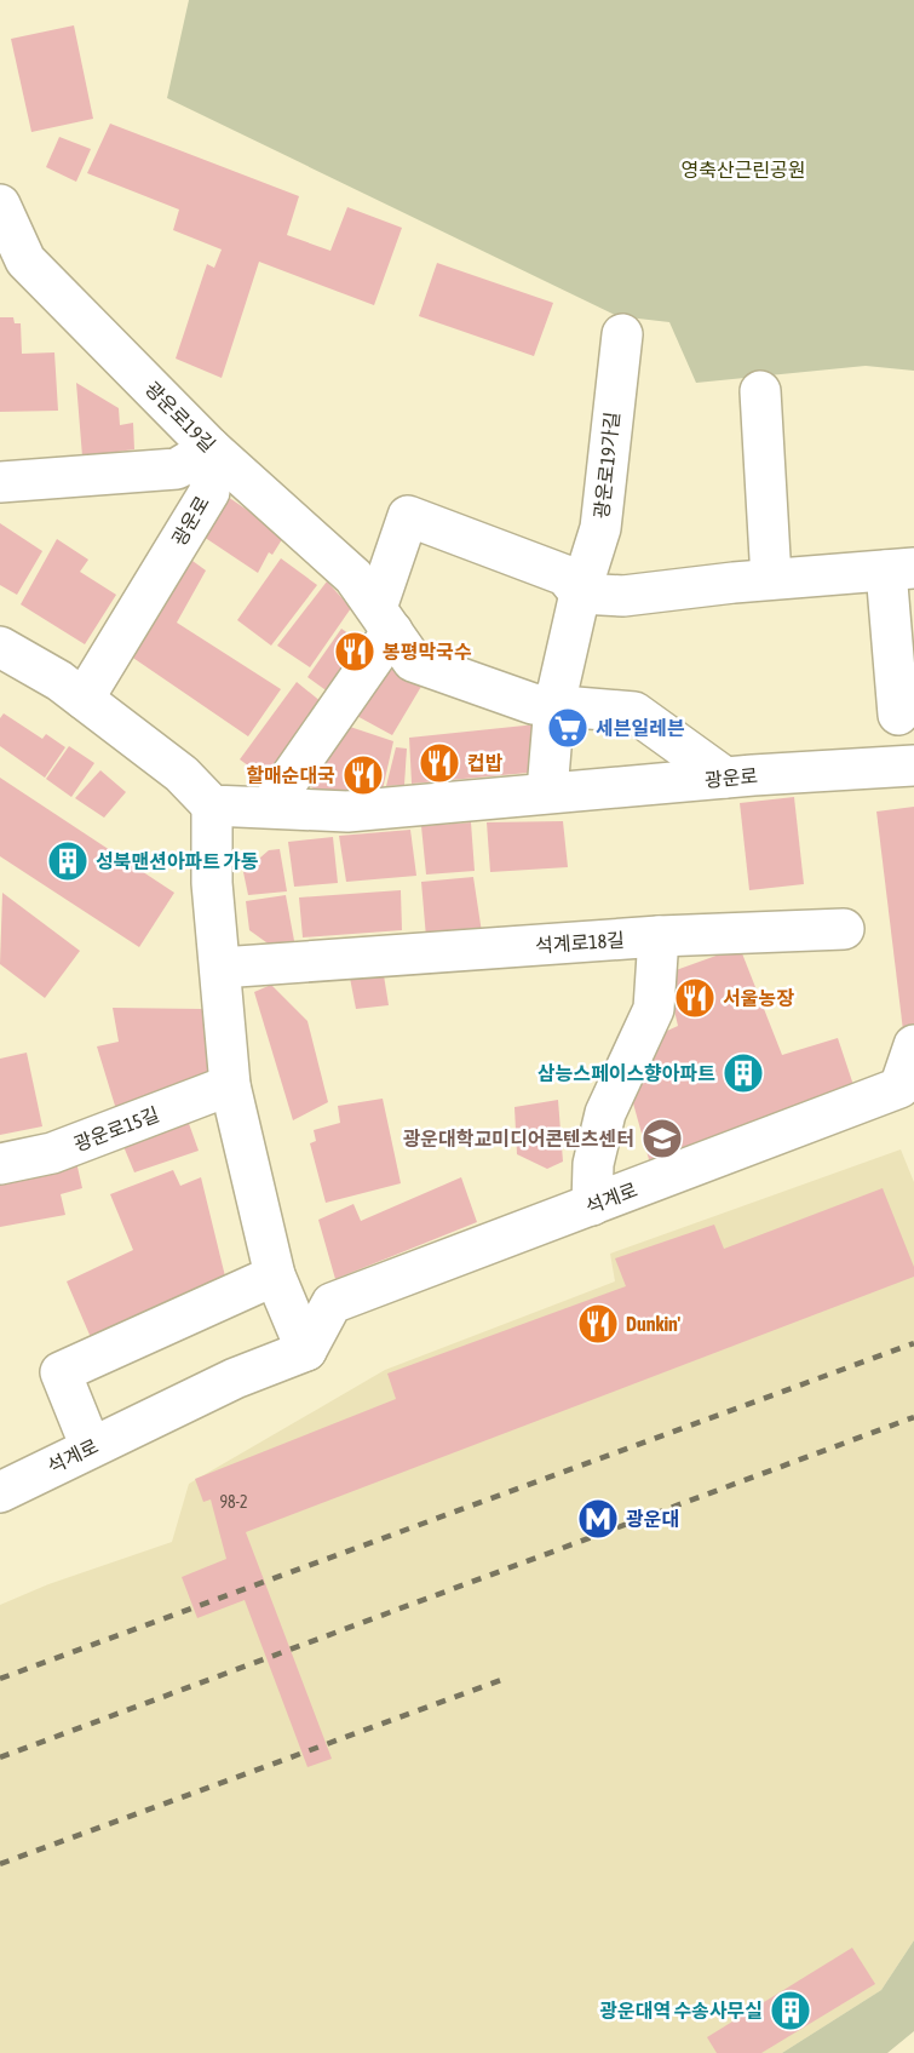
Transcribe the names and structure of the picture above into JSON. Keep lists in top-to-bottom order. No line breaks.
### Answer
{"streets":{"street":["광운로19길","광운로19가길","광운로","석계로18길","광운로15길","석계로"]},"crossings":[["광운로19길","광운로19가길"],["광운로19길","광운로"]],"parks":["영축산근린공원"],"places":{"restaurant":["봉평막국수","컵밥","할매순대국","서울농장","Dunkin'"],"supermarket":["세븐일레븐"],"building":["성북맨션아파트 가동","삼능스페이스향아파트","광운대역 수송사무실"],"school or university":["광운대학교미디어콘텐츠센터"],"metro station":["광운대"]},"house_numbers":["98-2"]}
